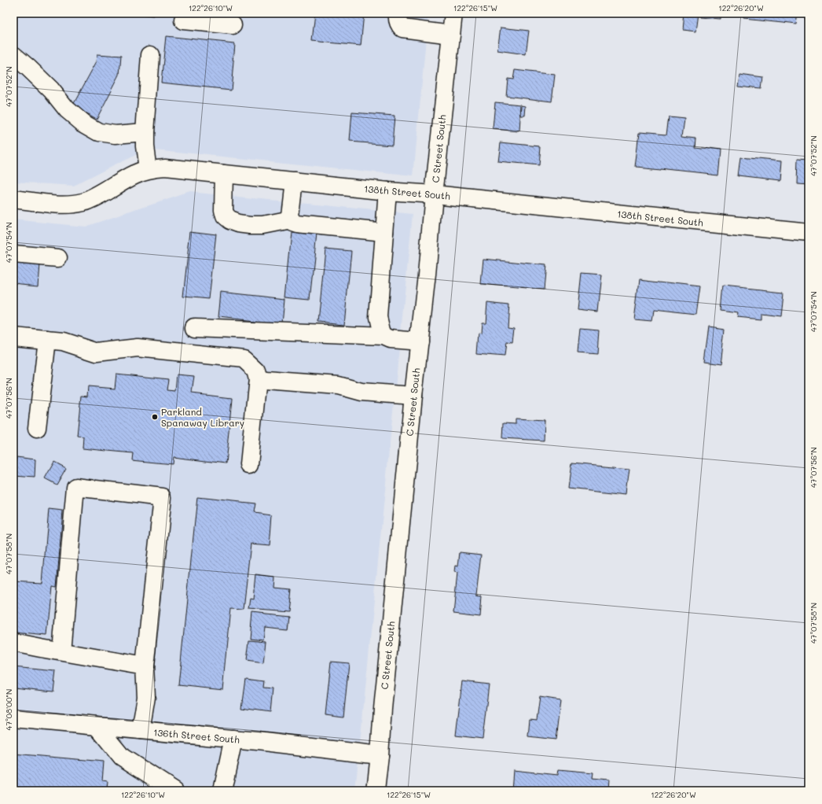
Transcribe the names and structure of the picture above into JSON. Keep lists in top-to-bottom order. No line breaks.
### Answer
{"streets":{"street":["C Street South","138th Street South","136th Street South"]},"crossings":[["C Street South","138th Street South"],["C Street South","136th Street South"]],"places":["Parkland Spanaway Library"],"coordinates":["122°26'10\"W","122°26'15\"W","122°26'20\"W","47°07'52\"N","47°07'54\"N","47°07'56\"N","47°07'58\"N","47°08'00\"N"]}
